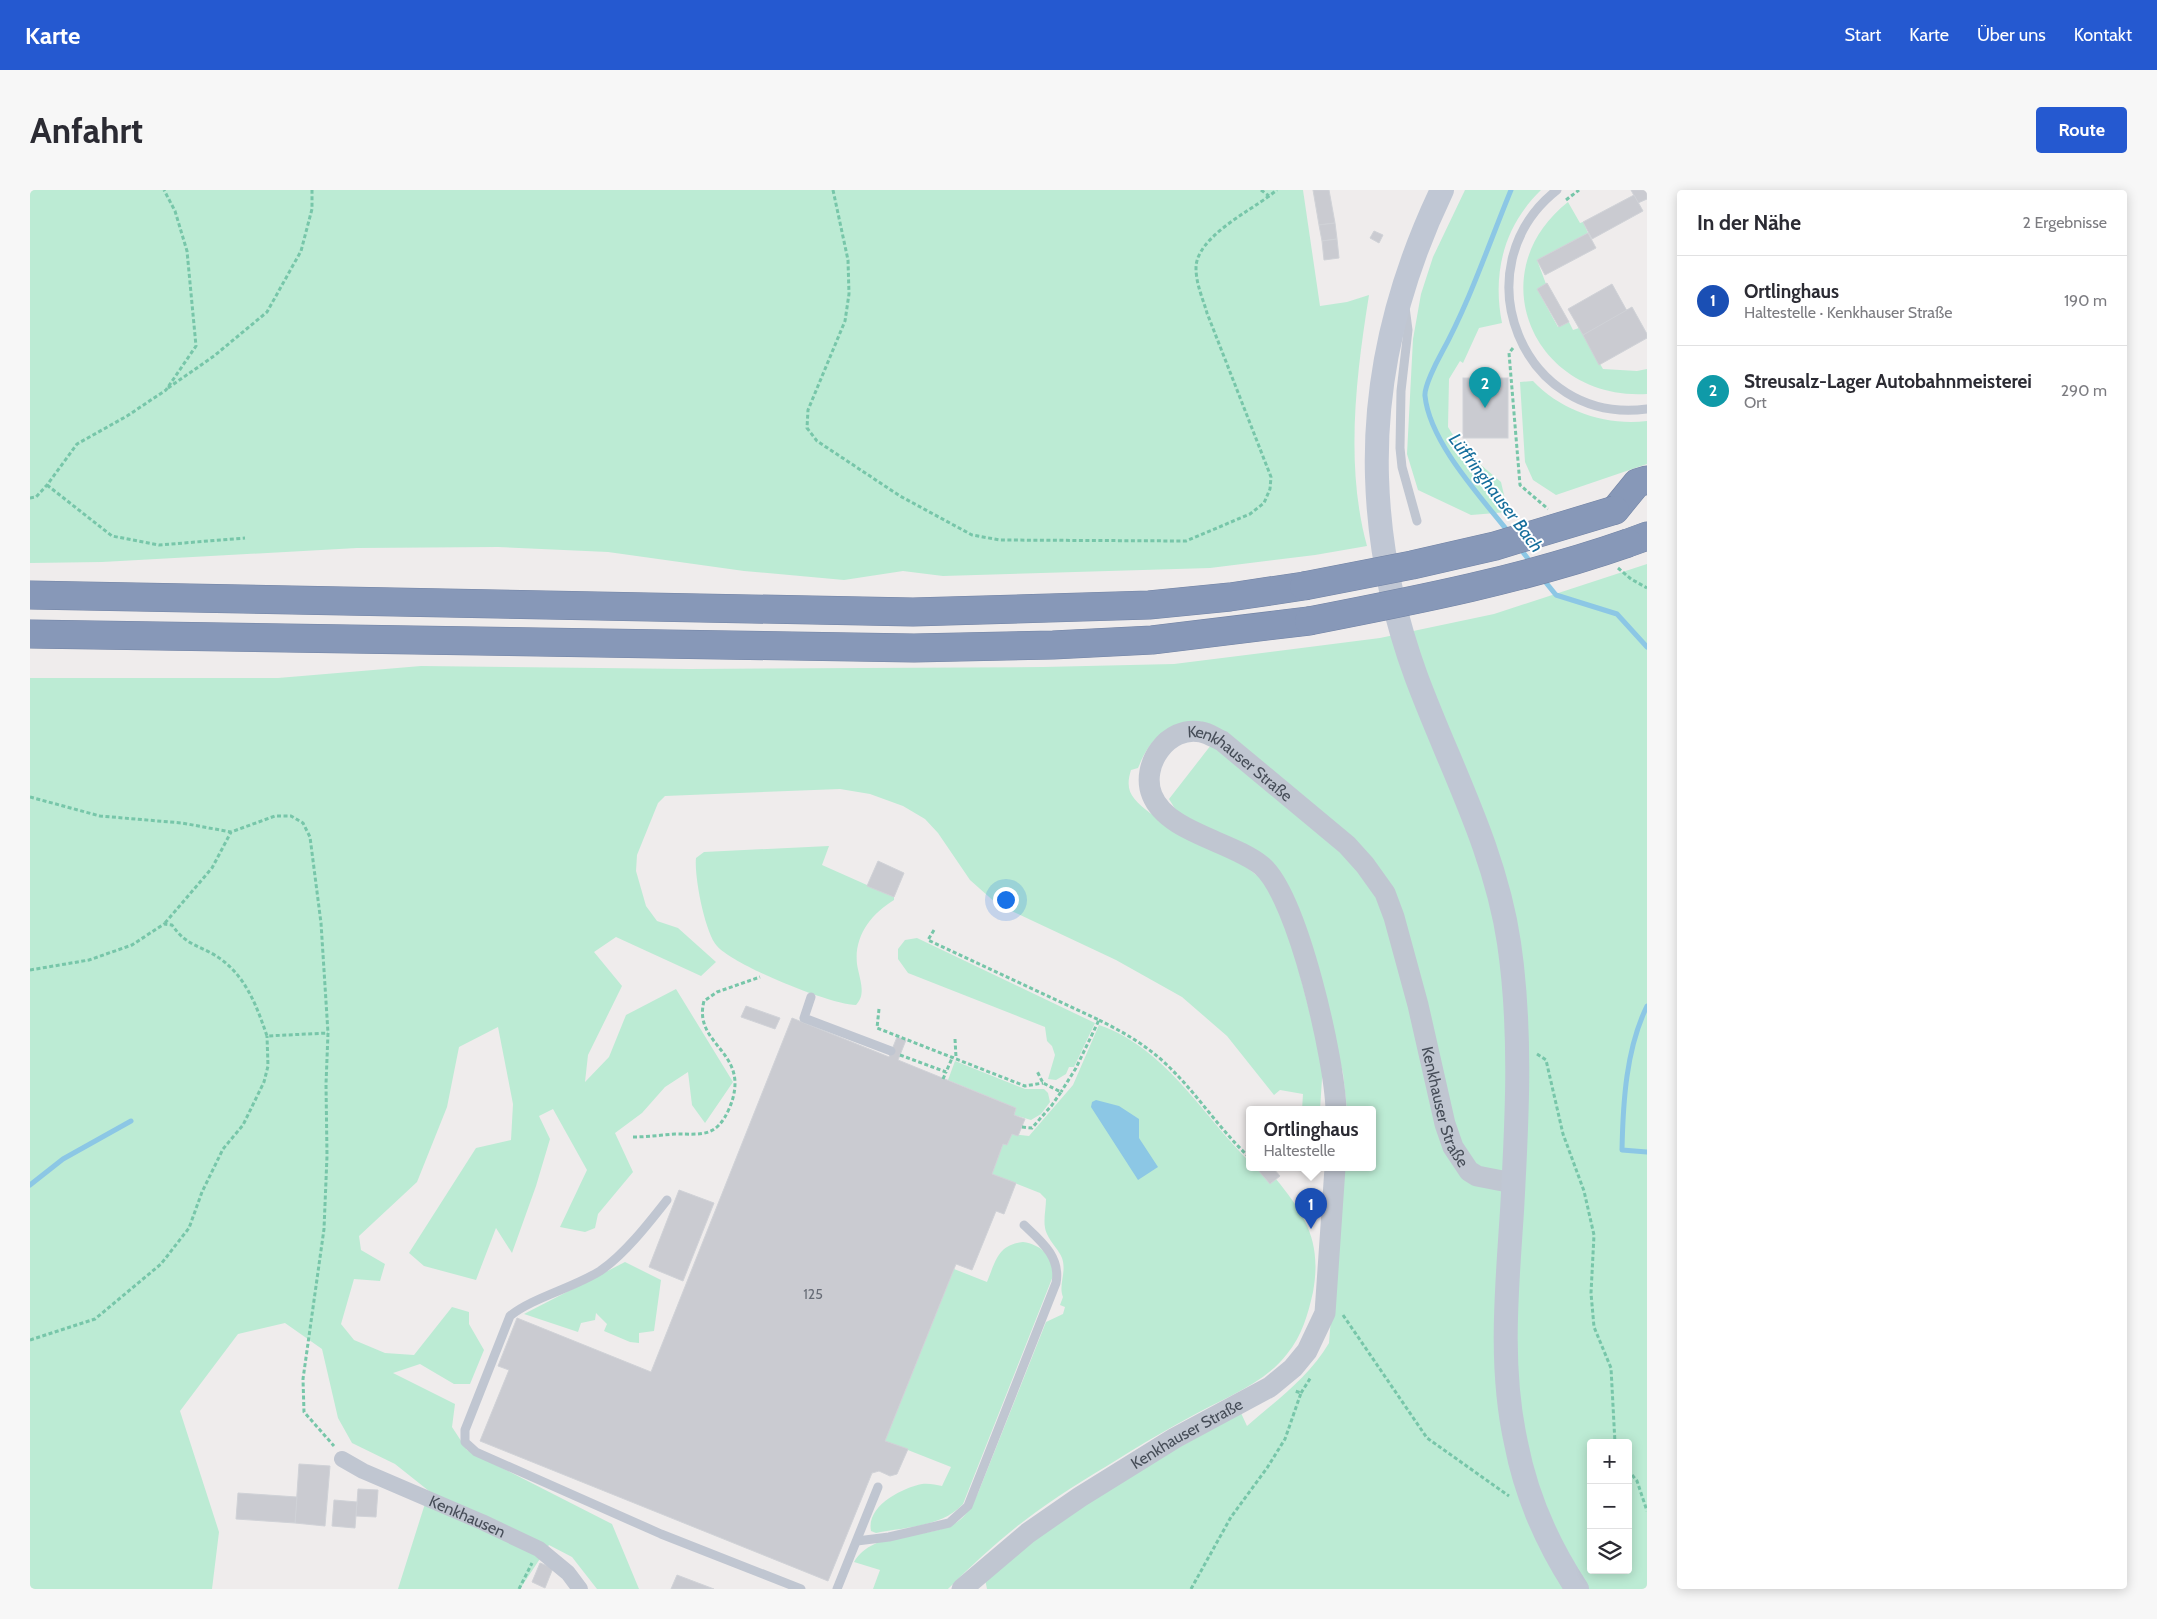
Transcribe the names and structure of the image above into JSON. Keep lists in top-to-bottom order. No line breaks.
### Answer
{"streets":{"street":["Kenkhauser Straße","Kenkhausen"]},"water":["Lüffringhauser Bach"],"house_numbers":["125"],"page":{"header":"Karte","nav":["Start","Karte","Über uns","Kontakt"],"buttons":"Route","title":"Anfahrt","heading":["In der Nähe","2 Ergebnisse"],"list":[{"mark":"1","name":"Ortlinghaus","note":"Haltestelle · Kenkhauser Straße","value":"190 m"},{"mark":"2","name":"Streusalz-Lager Autobahnmeisterei","note":"Ort","value":"290 m"}],"pins":["2","1"],"popup":["Ortlinghaus","Haltestelle"],"map_buttons":["+","−"]}}
